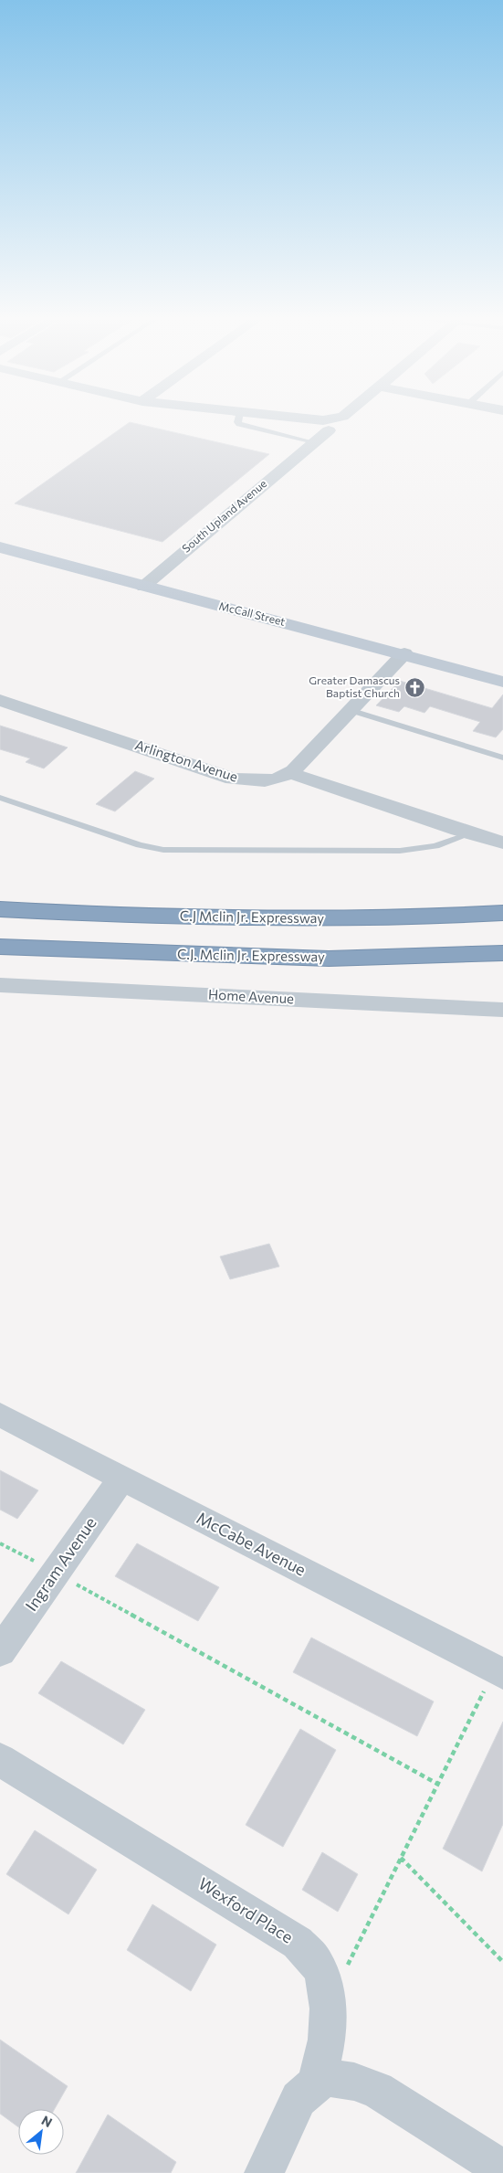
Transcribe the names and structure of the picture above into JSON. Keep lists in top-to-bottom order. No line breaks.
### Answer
{"streets":{"highway":["C.J Mclin Jr. Expressway","C.J. Mclin Jr. Expressway"],"street":["South Upland Avenue","McCall Street","Arlington Avenue","Home Avenue","McCabe Avenue","Ingram Avenue","Wexford Place"]},"crossings":[["South Upland Avenue","McCall Street"],["McCabe Avenue","Ingram Avenue"]],"places":{"church":["Greater Damascus Baptist Church"]},"north":"top right"}
